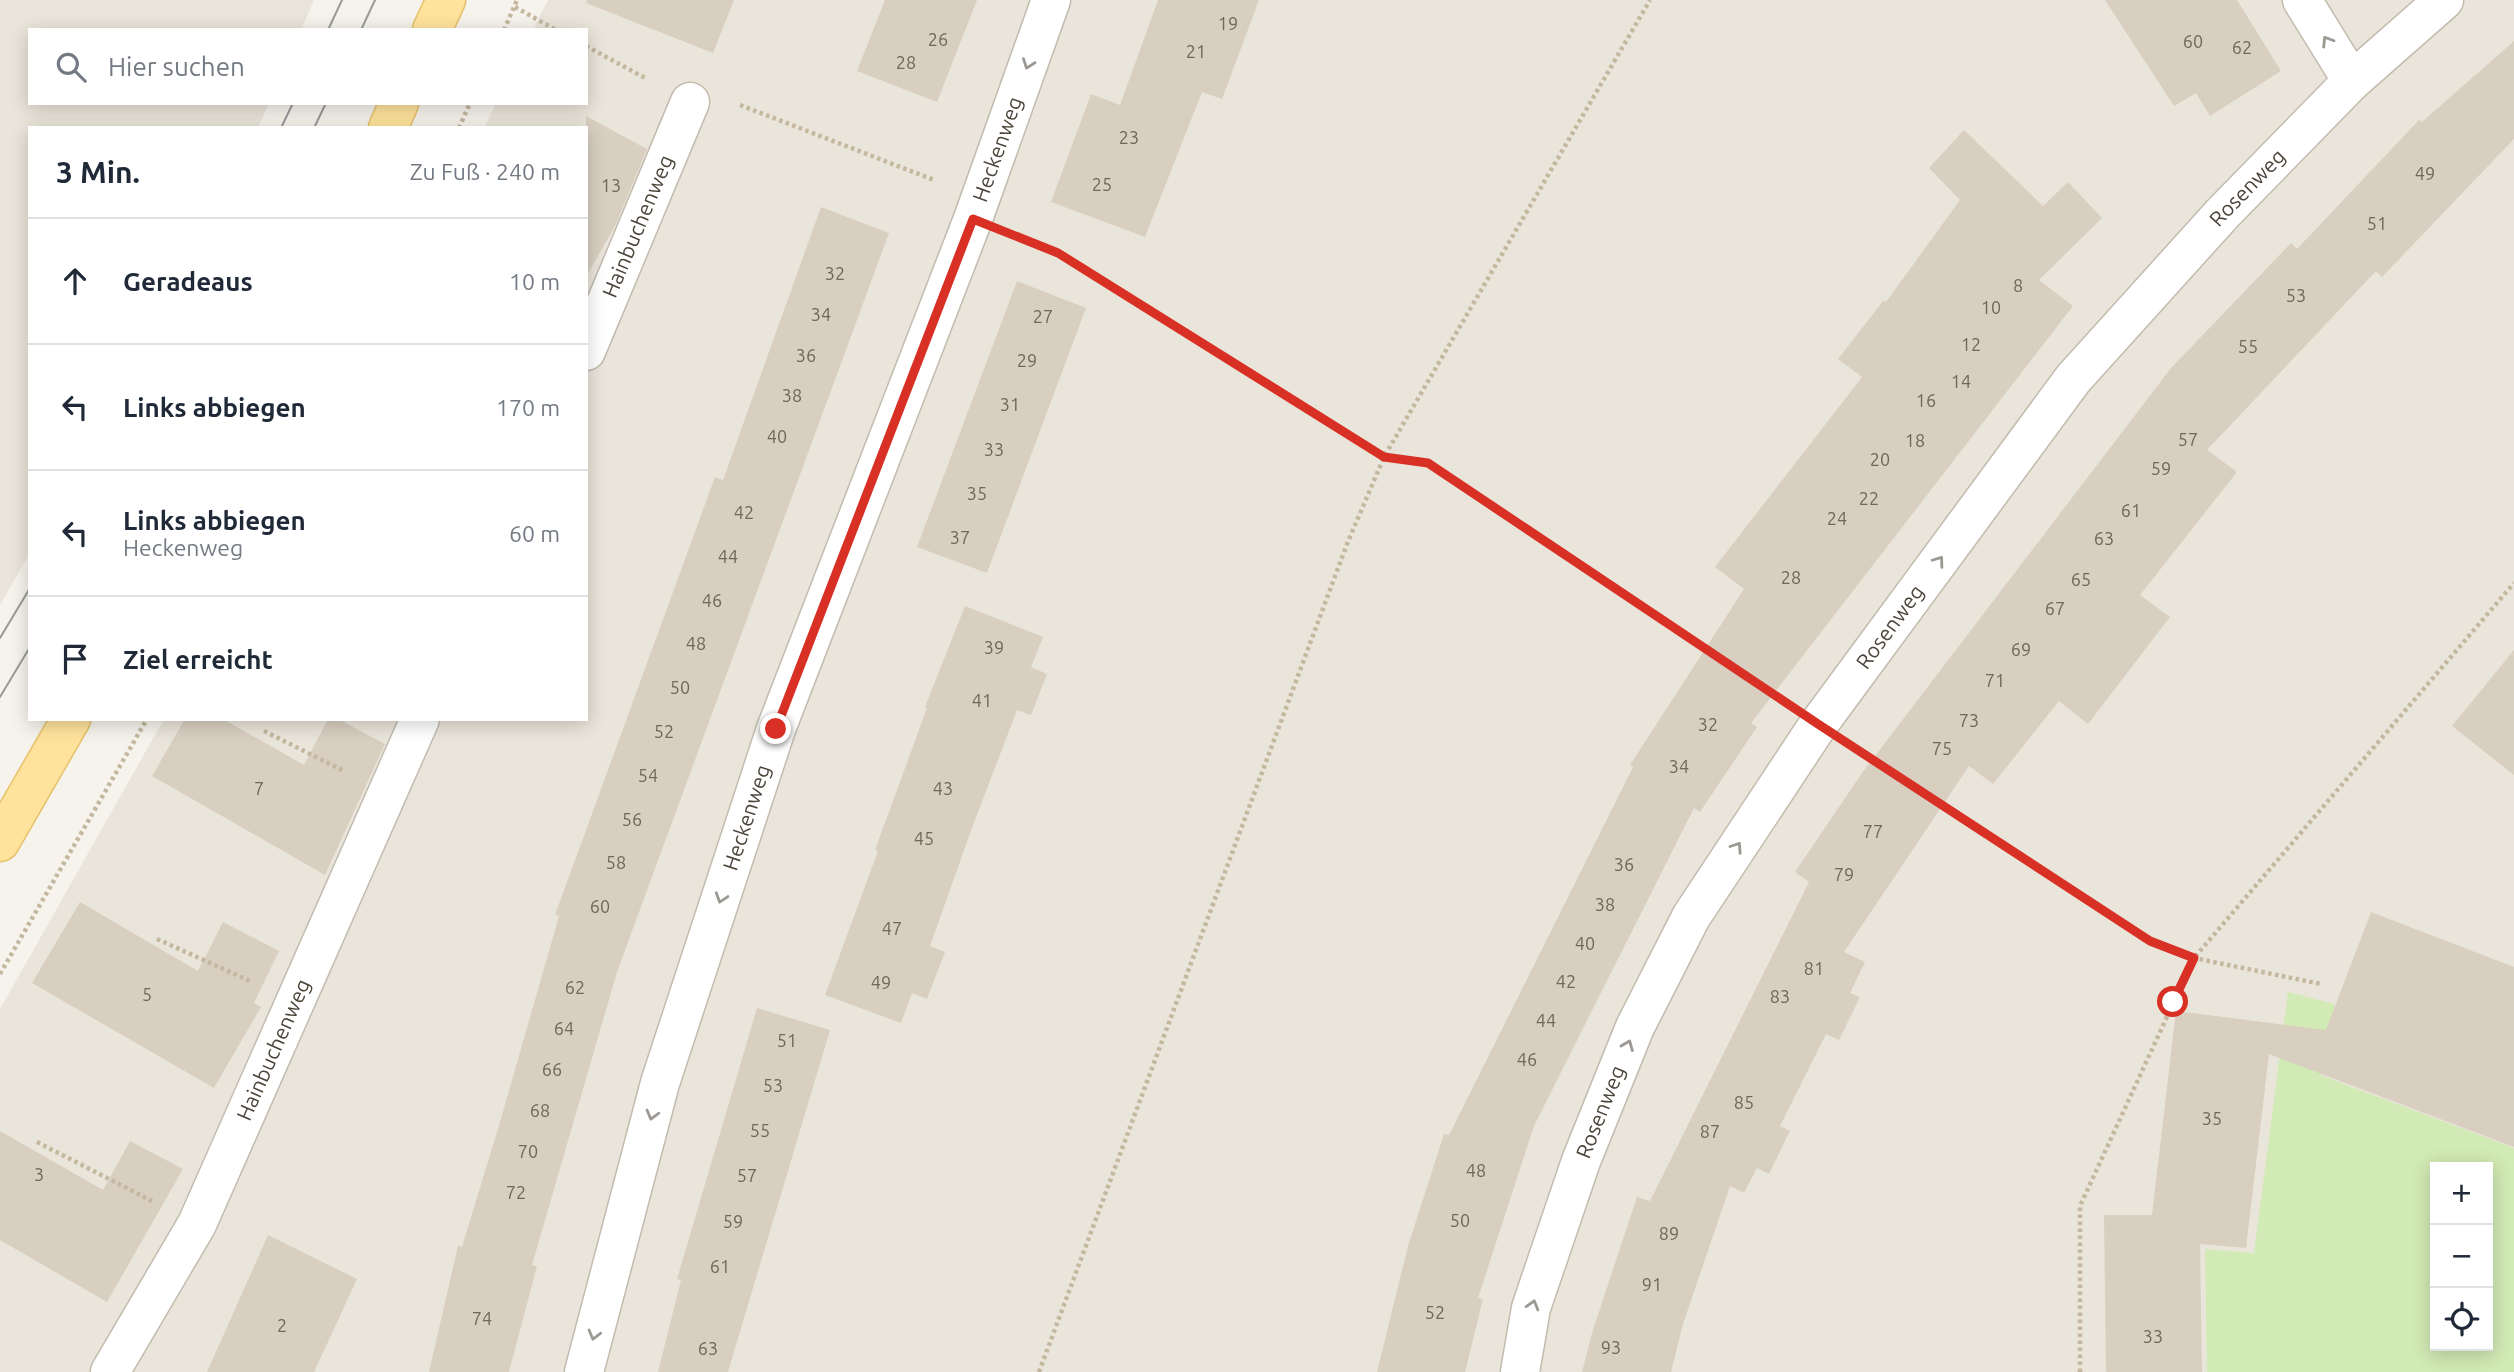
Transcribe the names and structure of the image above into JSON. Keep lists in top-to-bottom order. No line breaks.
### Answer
{"streets":{"street":["Heckenweg","Rosenweg","Hainbuchenweg"]},"one_way":["Heckenweg","Rosenweg"],"house_numbers":["19","26","60","62","21","28","23","49","25","13","51","32","8","53","10","34","27","12","55","36","29","14","38","16","31","40","57","18","33","20","59","35","22","61","42","24","37","63","44","28","65","46","67","48","39","69","71","50","41","73","32","52","75","34","54","7","43","56","77","45","58","36","79","38","60","47","40","81","42","49","62","5","83","44","64","51","46","66","53","85","68","35","55","87","70","48","3","57","72","50","59","89","61","91","52","74","2","33","93","63"],"page":{"search":"Hier suchen","heading":["3 Min.","Zu Fuß · 240 m"],"list":[["Geradeaus","10 m"],["Links abbiegen","170 m"],["Links abbiegen","Heckenweg","60 m"],"Ziel erreicht"],"map_buttons":["+","−"]}}
